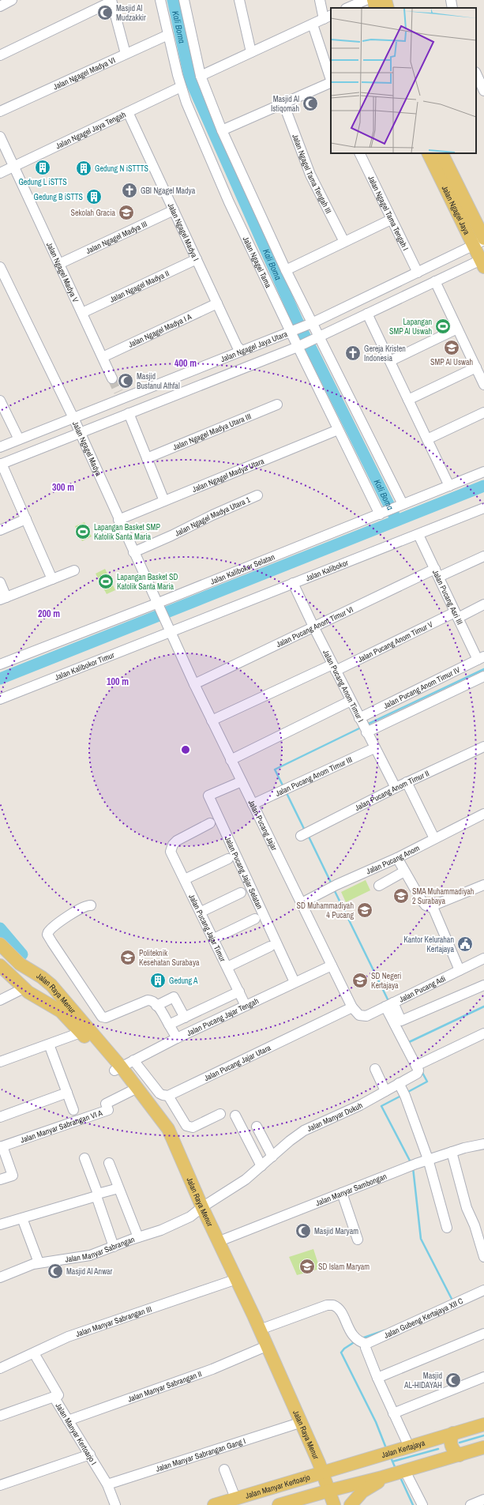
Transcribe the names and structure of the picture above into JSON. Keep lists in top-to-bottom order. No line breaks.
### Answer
{"streets":{"main road":["Jalan Ngagel Jaya","Jalan Raya Menur","Jalan Kertajaya","Jalan Manyar Kertoarjo"],"street":["Jalan Ngagel Madya VI","Jalan Ngagel Jaya Tengah","Jalan Ngagel Tama Tengah III","Jalan Ngagel Tama Tengah I","Jalan Ngagel Madya I","Jalan Ngagel Madya III","Jalan Ngagel Tama","Jalan Ngagel Madya V","Jalan Ngagel Madya II","Jalan Ngagel Madya I A","Jalan Ngagel Jaya Utara","Jalan Ngagel Madya Utara III","Jalan Ngagel Madya","Jalan Ngagel Madya Utara","Jalan Ngagel Madya Utara 1","Jalan Kalibokor Selatan","Jalan Kalibokor","Jalan Pucang Asri III","Jalan Pucang Anom Timur VI","Jalan Pucang Anom Timur V","Jalan Kalibokor Timur","Jalan Pucang Anom Timur I","Jalan Pucang Anom Timur IV","Jalan Pucang Anom Timur III","Jalan Pucang Anom Timur II","Jalan Pucang Jajar","Jalan Pucang Anom","Jalan Pucang Jajar Selatan","Jalan Pucang Jajar Timur","Jalan Pucang Adi","Jalan Pucang Jajar Tengah","Jalan Pucang Jajar Utara","Jalan Manyar Dukuh","Jalan Manyar Sabrangan VI A","Jalan Manyar Sambongan","Jalan Manyar Sabrangan","Jalan Gubeng Kertajaya XII C","Jalan Manyar Sabrangan III","Jalan Manyar Sabrangan II","Jalan Manyar Kertoarjo I","Jalan Manyar Sabrangan Gang I"]},"crossings":[["Jalan Ngagel Madya VI","Jalan Ngagel Tama"],["Jalan Ngagel Jaya Tengah","Jalan Ngagel Madya I"],["Jalan Ngagel Jaya Tengah","Jalan Ngagel Tama"],["Jalan Ngagel Jaya Tengah","Jalan Ngagel Madya V"],["Jalan Ngagel Jaya","Jalan Ngagel Jaya Utara"],["Jalan Ngagel Tama Tengah I","Jalan Ngagel Jaya Utara"],["Jalan Ngagel Madya I","Jalan Ngagel Madya III"],["Jalan Ngagel Madya I","Jalan Ngagel Madya II"],["Jalan Ngagel Madya I","Jalan Ngagel Madya I A"],["Jalan Ngagel Madya I","Jalan Ngagel Jaya Utara"],["Jalan Ngagel Madya III","Jalan Ngagel Madya V"],["Jalan Ngagel Tama","Jalan Ngagel Jaya Utara"],["Jalan Ngagel Tama","Jalan Ngagel Madya Utara"],["Jalan Ngagel Tama","Jalan Kalibokor Selatan"],["Jalan Ngagel Madya V","Jalan Ngagel Madya II"],["Jalan Ngagel Madya V","Jalan Ngagel Madya I A"],["Jalan Ngagel Jaya Utara","Jalan Ngagel Madya"],["Jalan Ngagel Madya","Jalan Ngagel Madya Utara"],["Jalan Ngagel Madya","Jalan Ngagel Madya Utara 1"],["Jalan Ngagel Madya","Jalan Kalibokor Selatan"],["Jalan Ngagel Madya","Jalan Kalibokor"],["Jalan Ngagel Madya","Jalan Kalibokor Timur"],["Jalan Ngagel Madya","Jalan Pucang Jajar"],["Jalan Kalibokor","Jalan Pucang Asri III"],["Jalan Kalibokor","Jalan Kalibokor Timur"],["Jalan Kalibokor","Jalan Pucang Anom Timur I"],["Jalan Kalibokor","Jalan Pucang Jajar"],["Jalan Pucang Asri III","Jalan Pucang Anom Timur VI"],["Jalan Pucang Asri III","Jalan Pucang Anom Timur V"],["Jalan Pucang Asri III","Jalan Pucang Anom Timur IV"],["Jalan Pucang Anom Timur VI","Jalan Pucang Anom Timur I"],["Jalan Pucang Anom Timur VI","Jalan Pucang Jajar"],["Jalan Pucang Anom Timur V","Jalan Pucang Anom Timur I"],["Jalan Pucang Anom Timur V","Jalan Pucang Jajar"],["Jalan Kalibokor Timur","Jalan Pucang Jajar"],["Jalan Pucang Anom Timur I","Jalan Pucang Anom Timur IV"],["Jalan Pucang Anom Timur I","Jalan Pucang Anom Timur III"],["Jalan Pucang Anom Timur I","Jalan Pucang Anom Timur II"],["Jalan Pucang Anom Timur III","Jalan Pucang Jajar"],["Jalan Pucang Jajar","Jalan Pucang Anom"],["Jalan Pucang Jajar","Jalan Pucang Jajar Selatan"],["Jalan Pucang Jajar","Jalan Pucang Adi"],["Jalan Pucang Jajar","Jalan Pucang Jajar Tengah"],["Jalan Pucang Jajar","Jalan Pucang Jajar Utara"],["Jalan Pucang Jajar Selatan","Jalan Pucang Jajar Tengah"],["Jalan Pucang Jajar Timur","Jalan Pucang Jajar Tengah"],["Jalan Raya Menur","Jalan Pucang Jajar Tengah"],["Jalan Raya Menur","Jalan Manyar Dukuh"],["Jalan Raya Menur","Jalan Manyar Sabrangan VI A"],["Jalan Raya Menur","Jalan Manyar Sambongan"],["Jalan Raya Menur","Jalan Manyar Sabrangan"],["Jalan Raya Menur","Jalan Manyar Sabrangan III"],["Jalan Raya Menur","Jalan Manyar Sabrangan II"],["Jalan Raya Menur","Jalan Kertajaya"],["Jalan Raya Menur","Jalan Manyar Sabrangan Gang I"],["Jalan Raya Menur","Jalan Manyar Kertoarjo"],["Jalan Manyar Dukuh","Jalan Manyar Sabrangan"],["Jalan Manyar Sabrangan II","Jalan Manyar Kertoarjo I"],["Jalan Manyar Kertoarjo I","Jalan Manyar Sabrangan Gang I"],["Jalan Kertajaya","Jalan Manyar Kertoarjo"]],"water":["Kali Boma"],"places":{"mosque":["Masjid Al Mudzakkir","Masjid Al Istiqomah","Masjid Bustanul Athfal","Masjid Maryam","Masjid Al Anwar","Masjid AL-HIDAYAH"],"building":["Gedung L iSTTS","Gedung N iSTTTS","Gedung B iSTTS","Gedung A"],"church":["GBI Ngagel Madya","Gereja Kristen Indonesia"],"school or university":["Sekolah Gracia","SMP Al Uswah","SMA Muhammadiyah 2 Surabaya","SD Muhammadiyah 4 Pucang","Politeknik Kesehatan Surabaya","SD Negeri Kertajaya","SD Islam Maryam"],"sports":["Lapangan SMP Al Uswah","Lapangan Basket SMP Katolik Santa Maria","Lapangan Basket SD Katolik Santa Maria"],"public building":["Kantor Kelurahan Kertajaya"]},"rings":["400 m","300 m","200 m","100 m"]}
